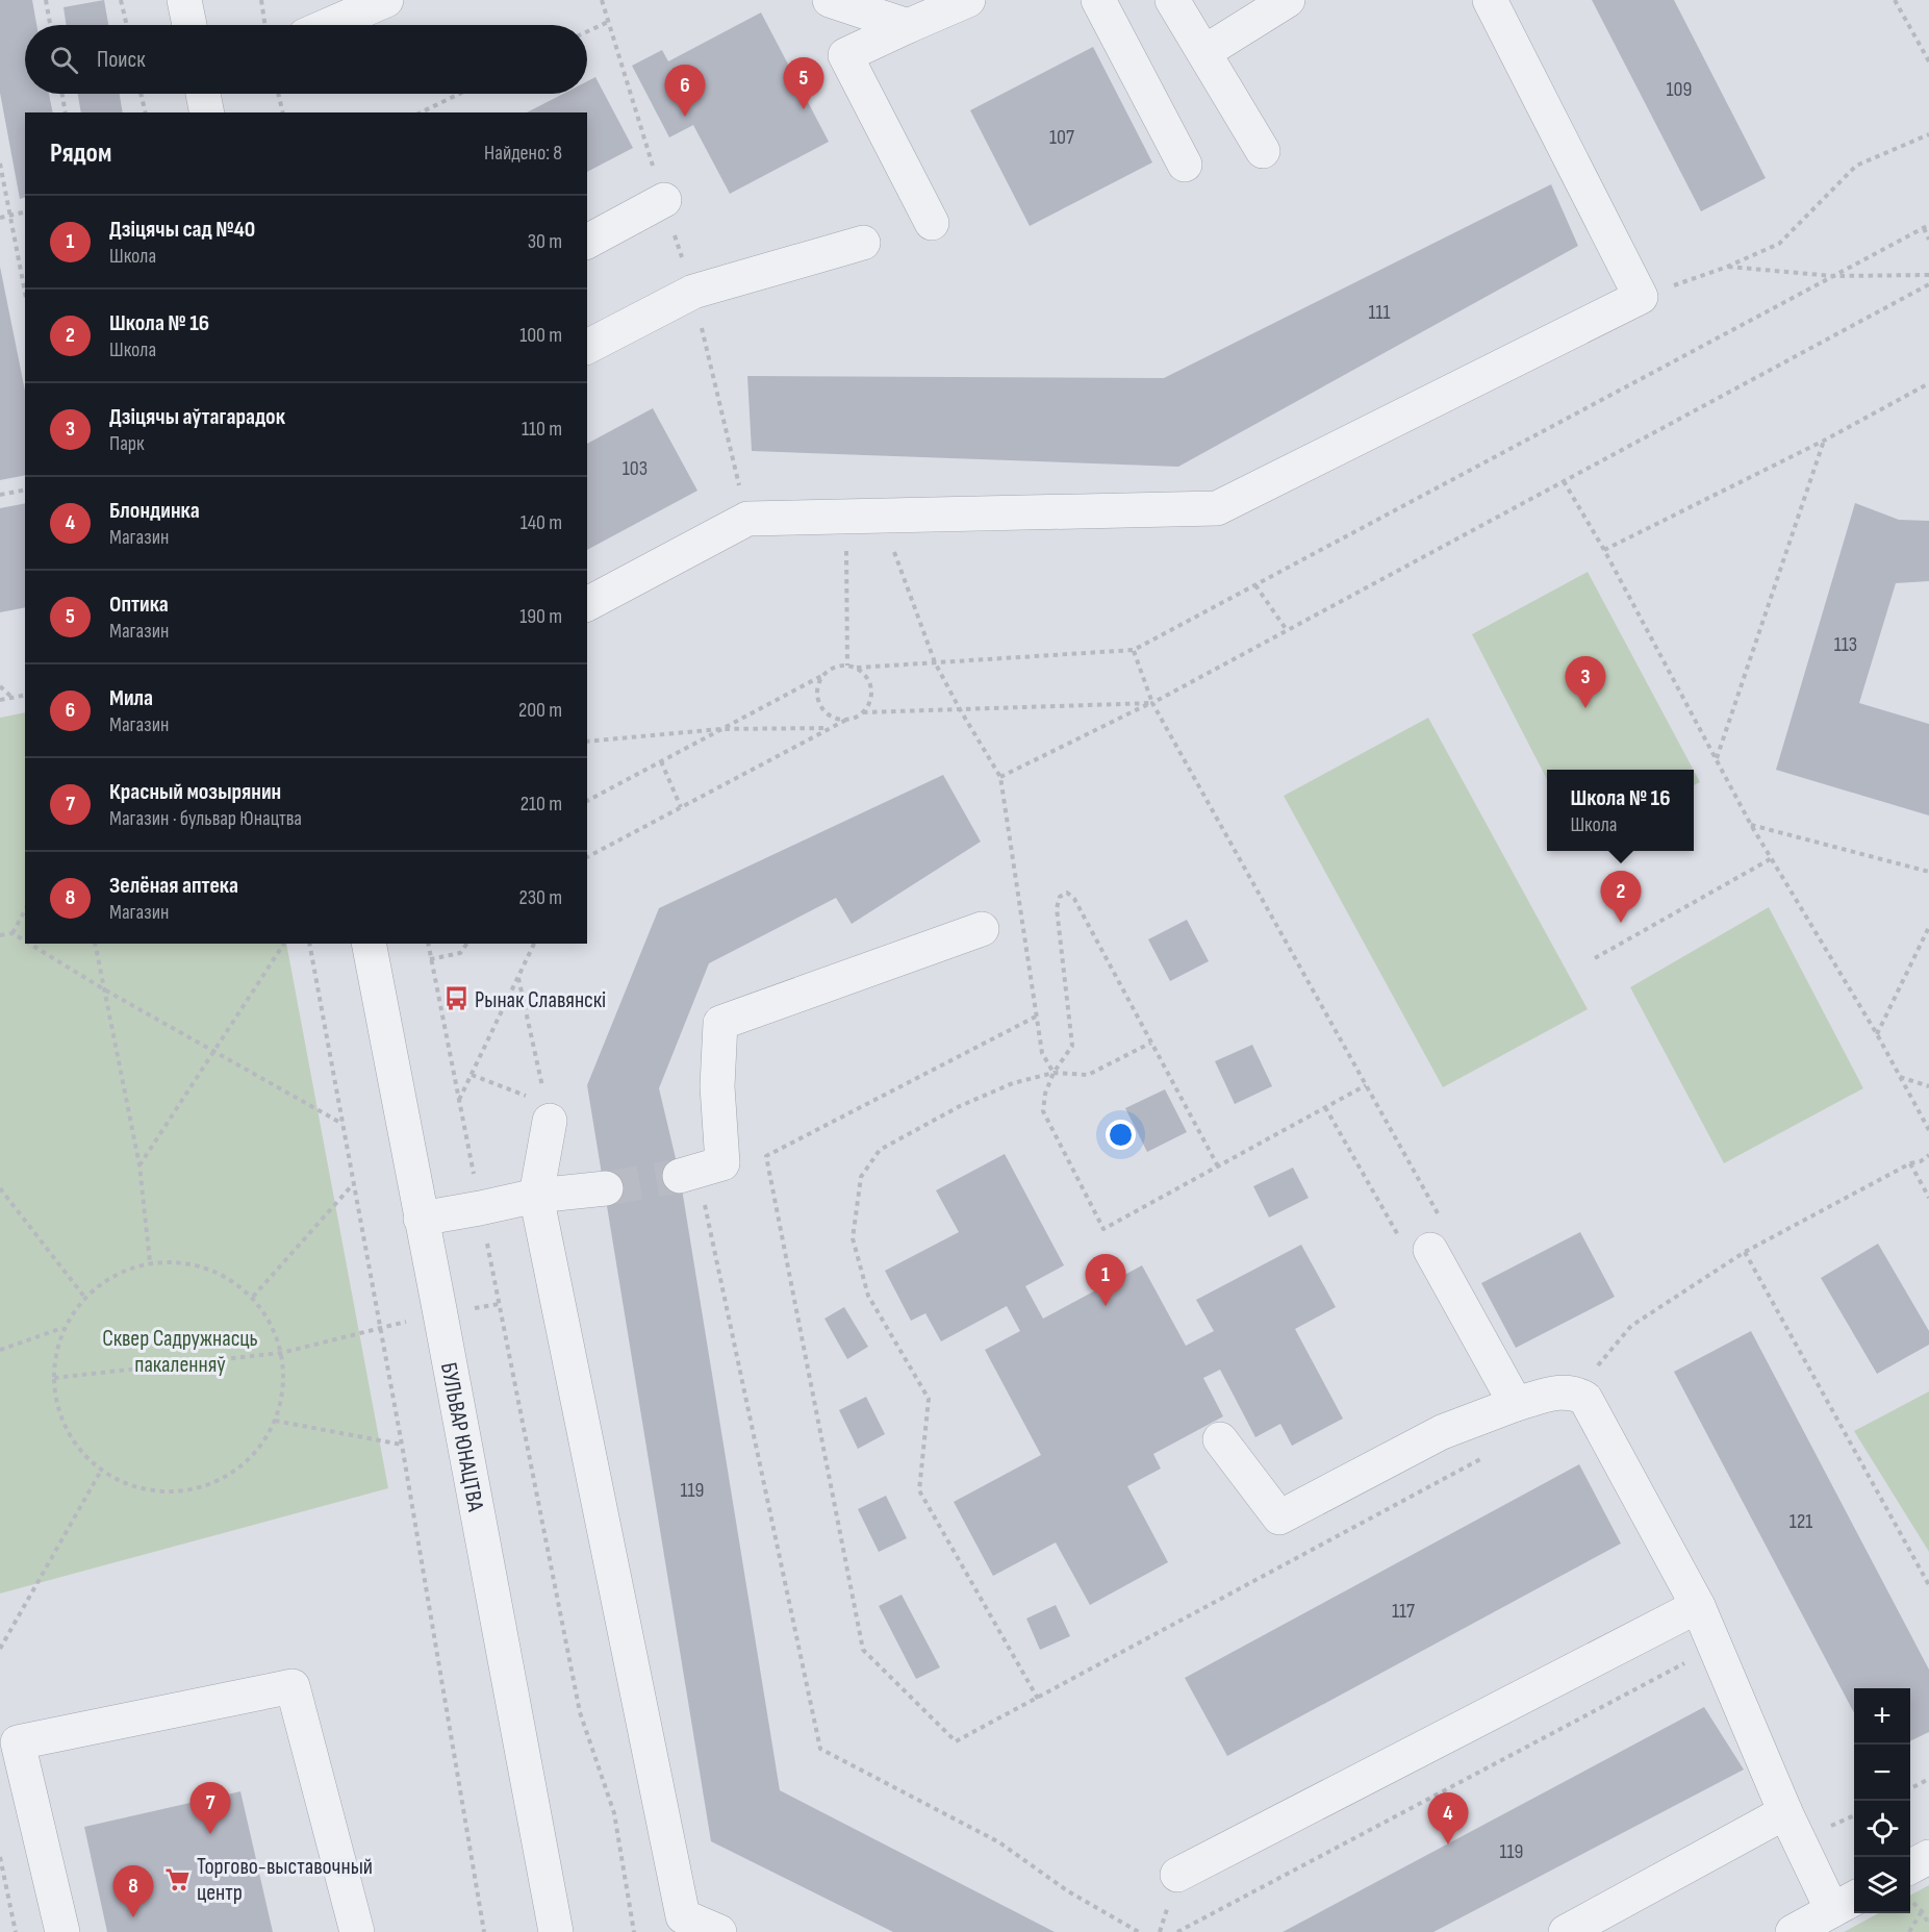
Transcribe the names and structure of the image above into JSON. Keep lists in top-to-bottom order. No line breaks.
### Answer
{"streets":{"street":["БУЛЬВАР ЮНАЦТВА"]},"parks":["Сквер Садружнасць пакаленняў"],"places":{"bus stop":["Рынак Славянскі"],"supermarket":["Торгово-выставочный центр"]},"house_numbers":["109","107","111","103","113","119","121","117","119"],"page":{"search":"Поиск","pins":["5","6","3","2","1","7","4","8"],"heading":["Рядом","Найдено: 8"],"list":[{"mark":"1","name":"Дзіцячы сад №40","note":"Школа","value":"30 m"},{"mark":"2","name":"Школа № 16","note":"Школа","value":"100 m"},{"mark":"3","name":"Дзіцячы аўтагарадок","note":"Парк","value":"110 m"},{"mark":"4","name":"Блондинка","note":"Магазин","value":"140 m"},{"mark":"5","name":"Оптика","note":"Магазин","value":"190 m"},{"mark":"6","name":"Мила","note":"Магазин","value":"200 m"},{"mark":"7","name":"Красный мозырянин","note":"Магазин · бульвар Юнацтва","value":"210 m"},{"mark":"8","name":"Зелёная аптека","note":"Магазин","value":"230 m"}],"popup":["Школа № 16","Школа"],"map_buttons":["+","−"]}}
